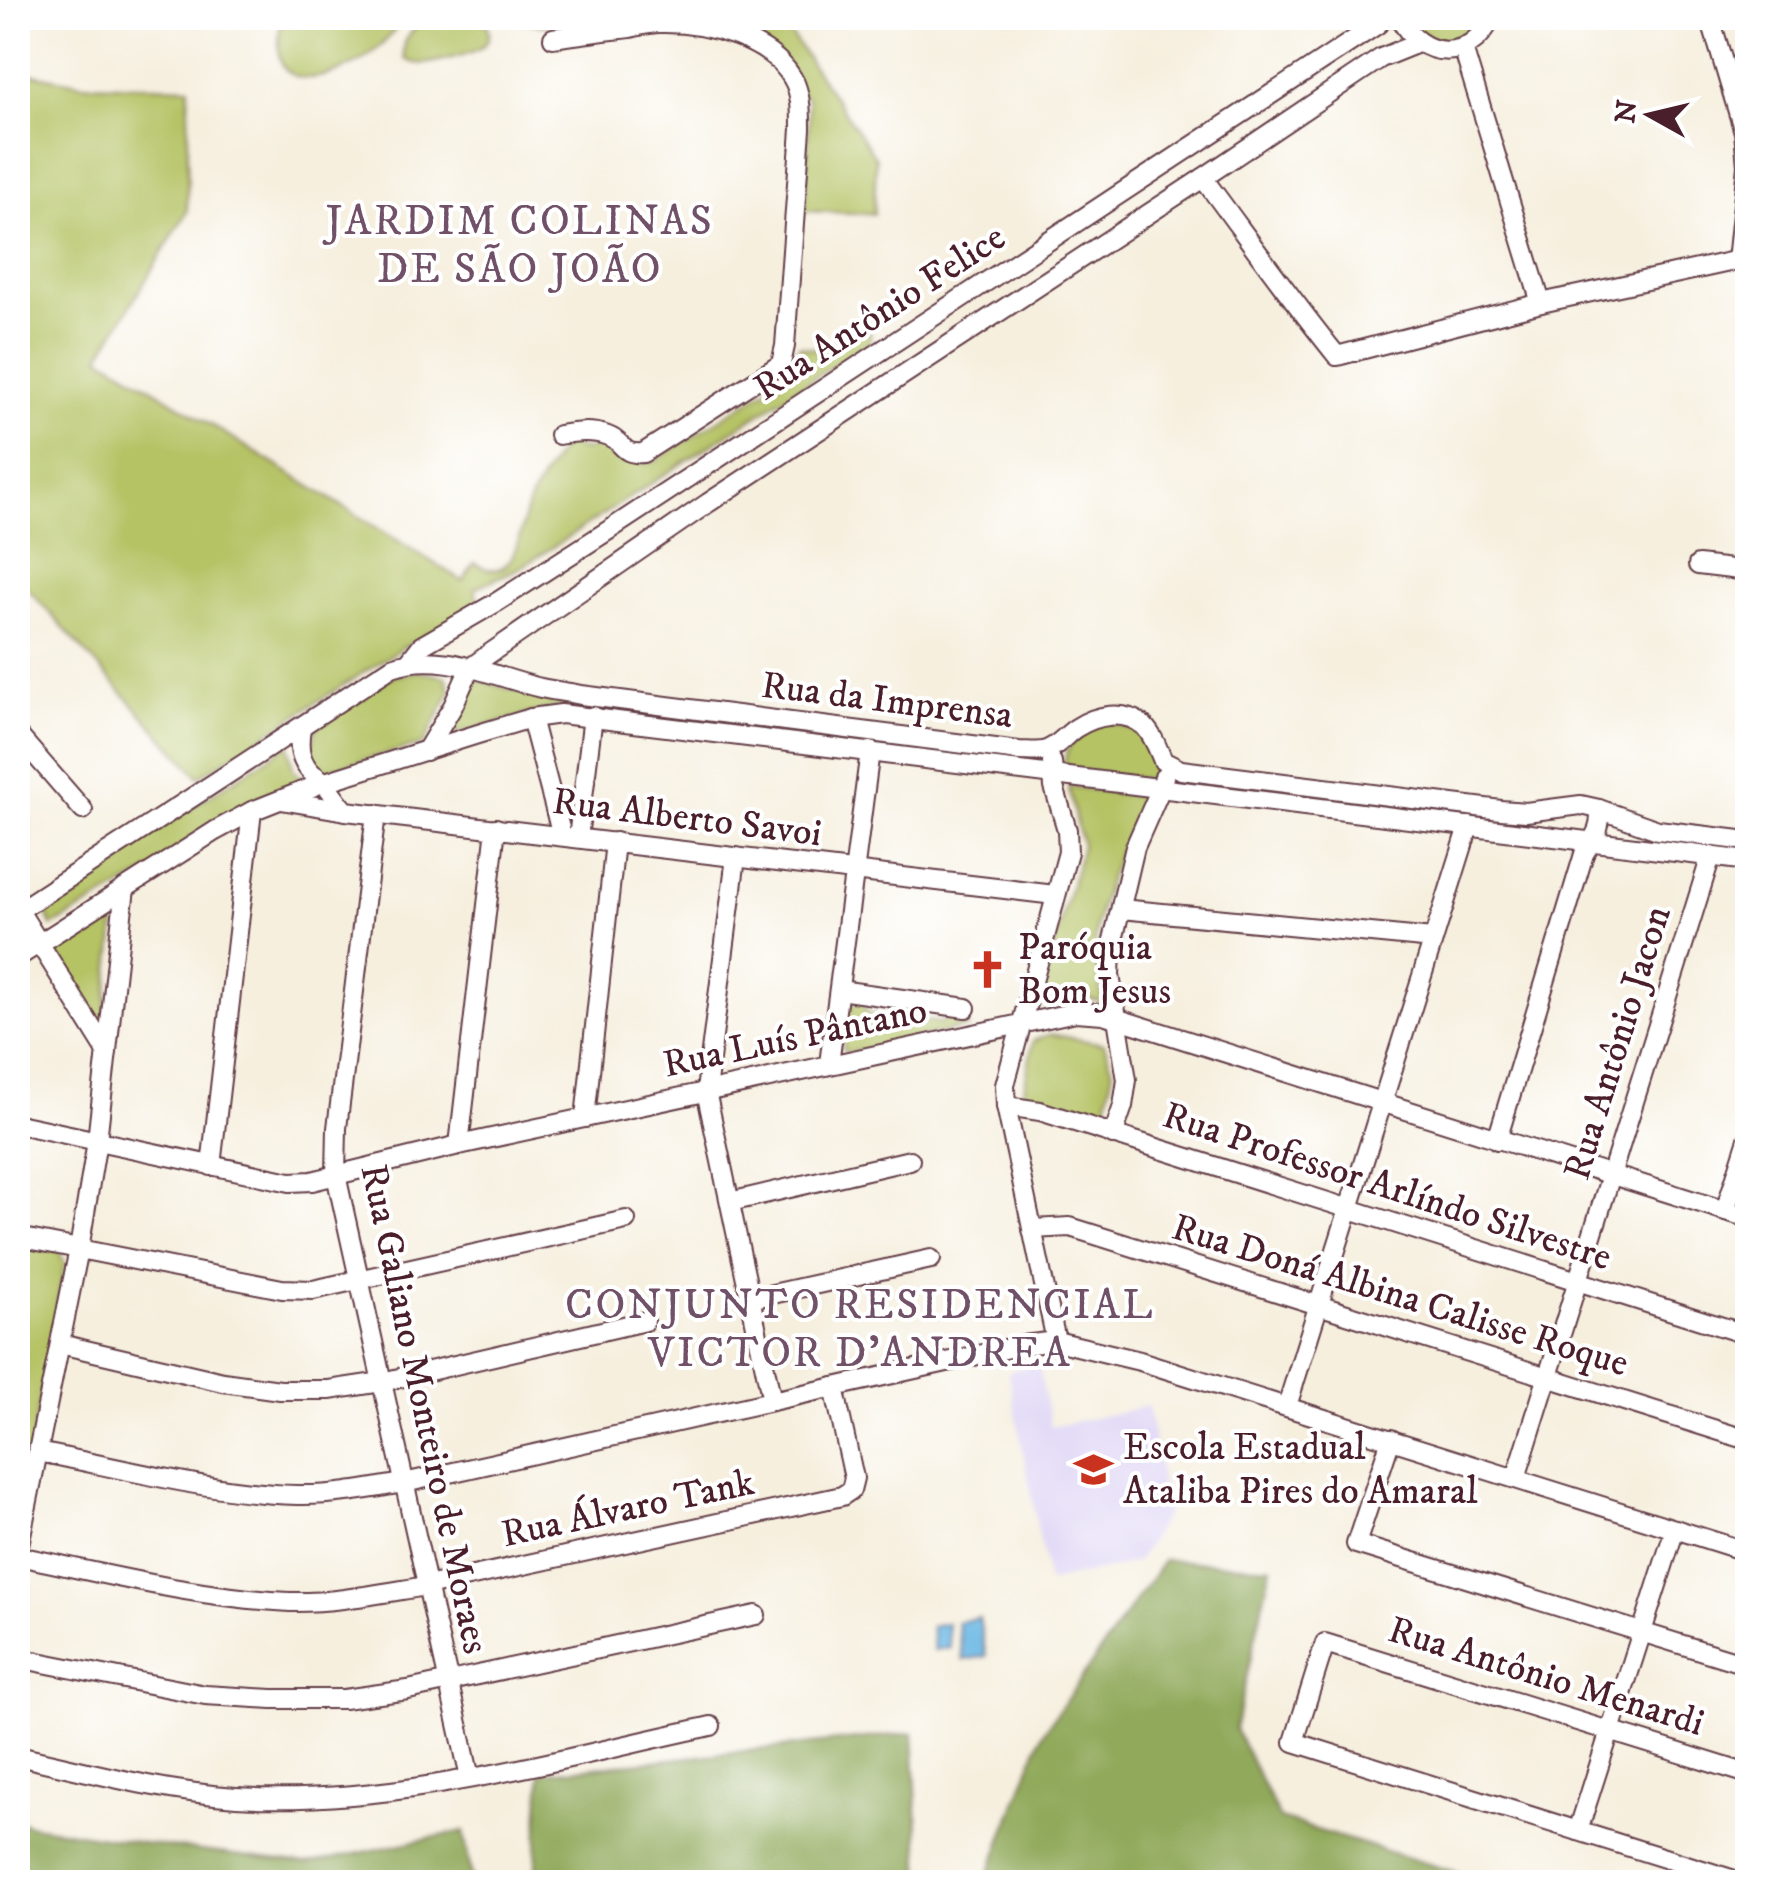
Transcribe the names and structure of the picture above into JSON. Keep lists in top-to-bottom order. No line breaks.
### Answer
{"streets":{"street":["Rua Antônio Felice","Rua da Imprensa","Rua Alberto Savoi","Rua Luís Pântano","Rua Antônio Jacon","Rua Professor Arlíndo Silvestre","Rua Doná Albina Calisse Roque","Rua Galiano Monteiro de Moraes","Rua Álvaro Tank","Rua Antônio Menardi"]},"crossings":[["Rua Antônio Felice","Rua da Imprensa"],["Rua da Imprensa","Rua Alberto Savoi"],["Rua da Imprensa","Rua Antônio Jacon"],["Rua Alberto Savoi","Rua Galiano Monteiro de Moraes"],["Rua Luís Pântano","Rua Antônio Jacon"],["Rua Luís Pântano","Rua Galiano Monteiro de Moraes"],["Rua Antônio Jacon","Rua Professor Arlíndo Silvestre"],["Rua Antônio Jacon","Rua Doná Albina Calisse Roque"],["Rua Galiano Monteiro de Moraes","Rua Álvaro Tank"]],"districts":["JARDIM COLINAS DE SÃO JOÃO","CONJUNTO RESIDENCIAL VICTOR D'ANDREA"],"places":{"church":["Paróquia Bom Jesus"],"school or university":["Escola Estadual Ataliba Pires do Amaral"]},"north":"left"}
